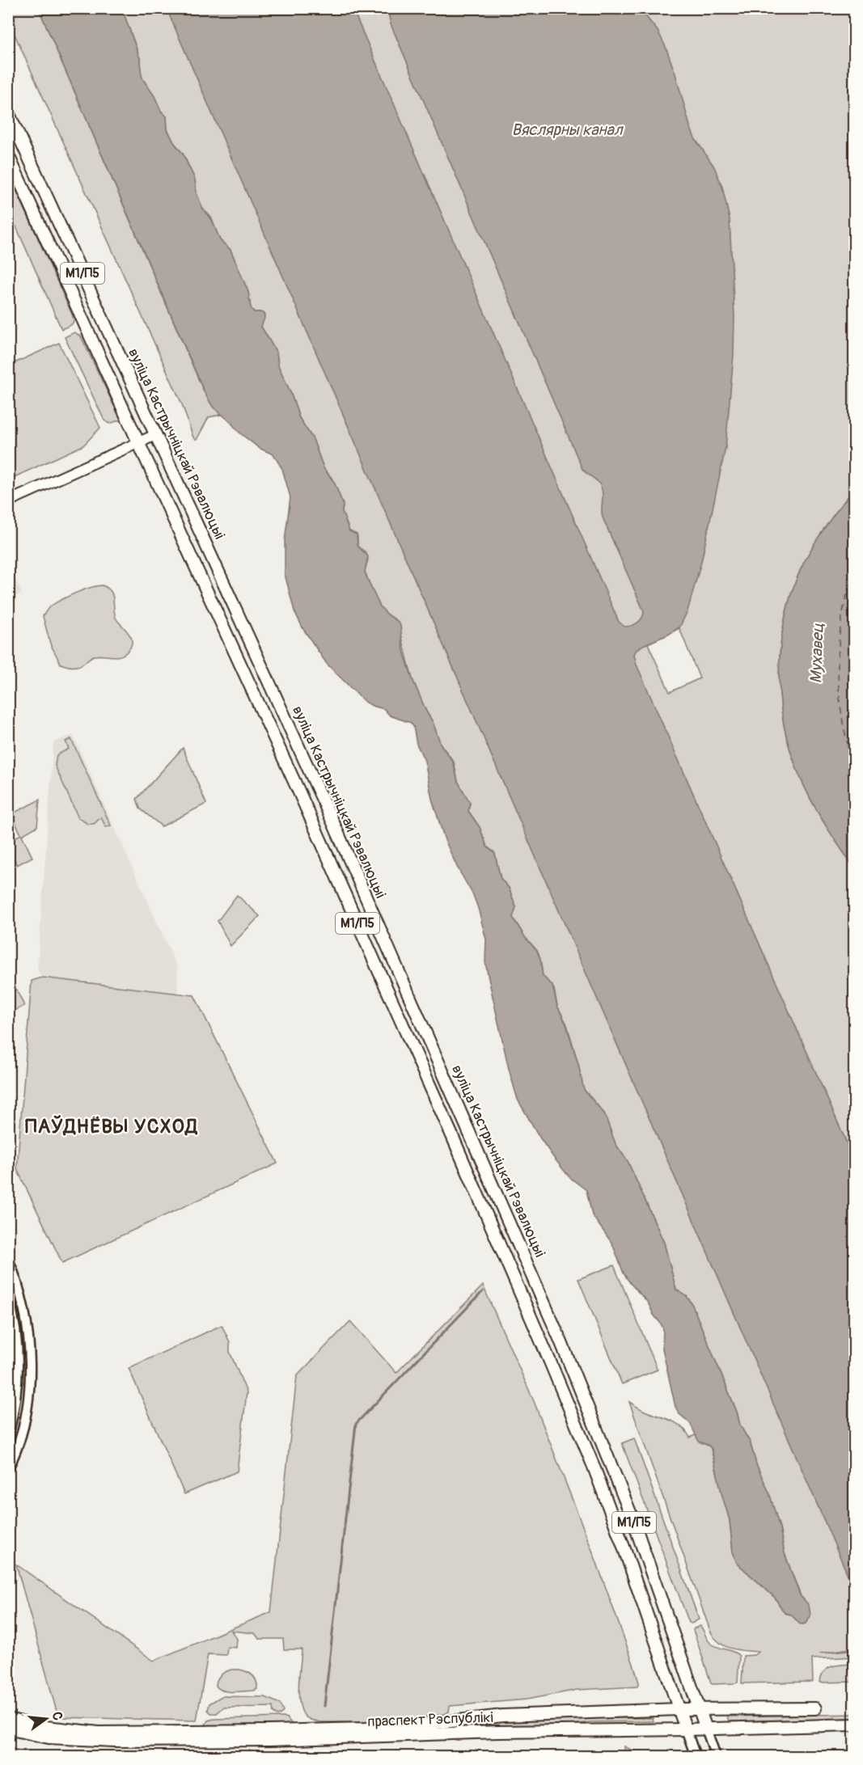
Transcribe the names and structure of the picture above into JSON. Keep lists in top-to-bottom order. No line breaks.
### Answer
{"streets":{"main road":["М1/П5","вуліца Кастрычніцкай Рэвалюцыі","праспект Рэспублікі"]},"crossings":[["М1/П5","праспект Рэспублікі"],["вуліца Кастрычніцкай Рэвалюцыі","праспект Рэспублікі"]],"districts":["ПАЎДНЁВЫ УСХОД"],"water":["Вяслярны канал","Мухавец"],"north":"right"}
